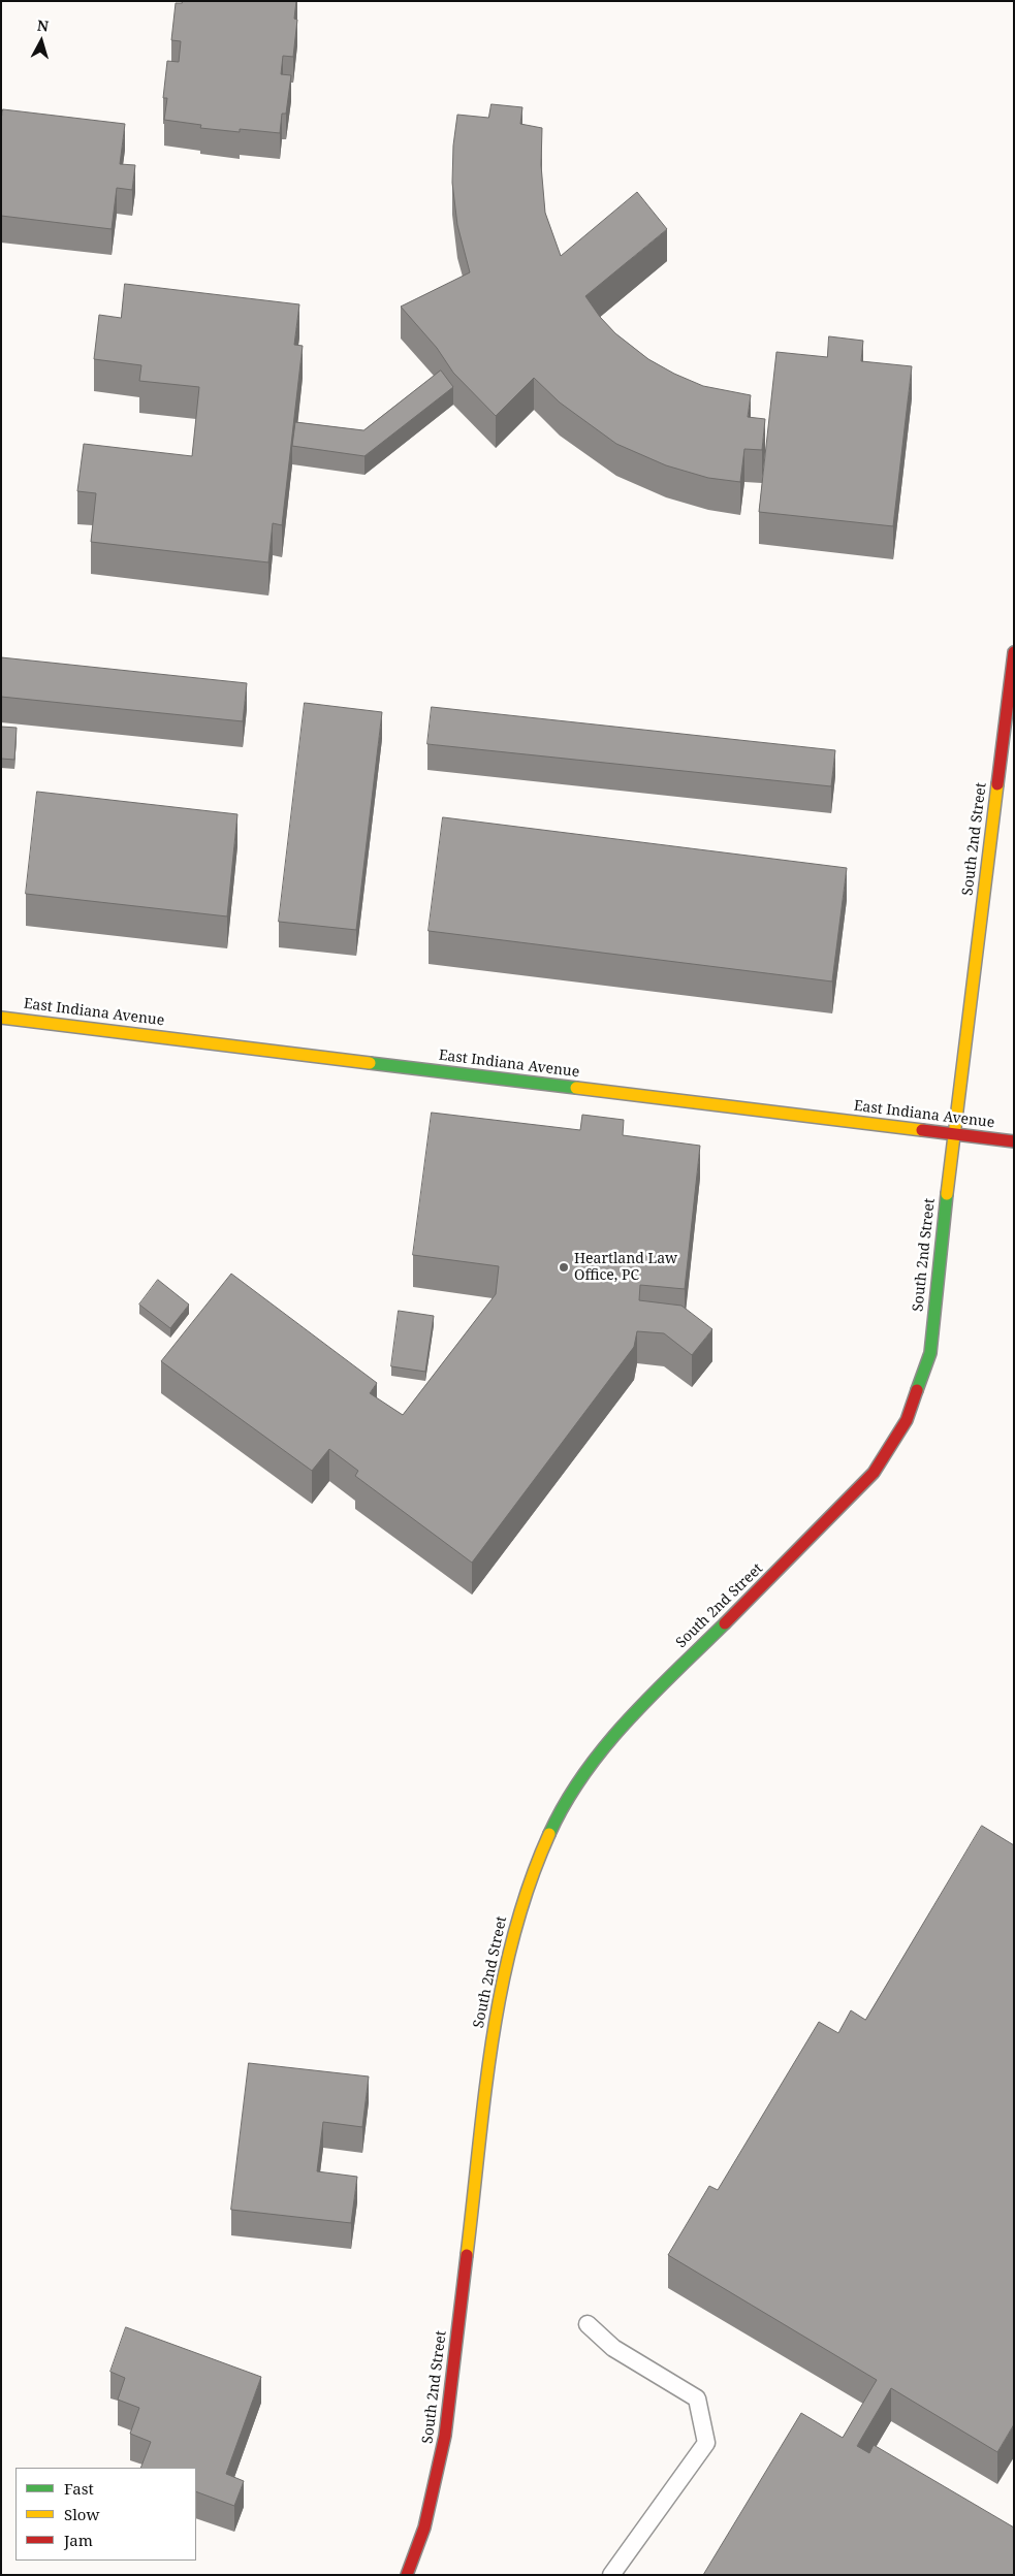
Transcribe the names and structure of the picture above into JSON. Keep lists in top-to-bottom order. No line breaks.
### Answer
{"streets":{"street":["South 2nd Street","East Indiana Avenue"]},"crossings":[["South 2nd Street","East Indiana Avenue"]],"places":["Heartland Law Office, PC"],"legend":["Fast","Slow","Jam"],"north":"top"}
